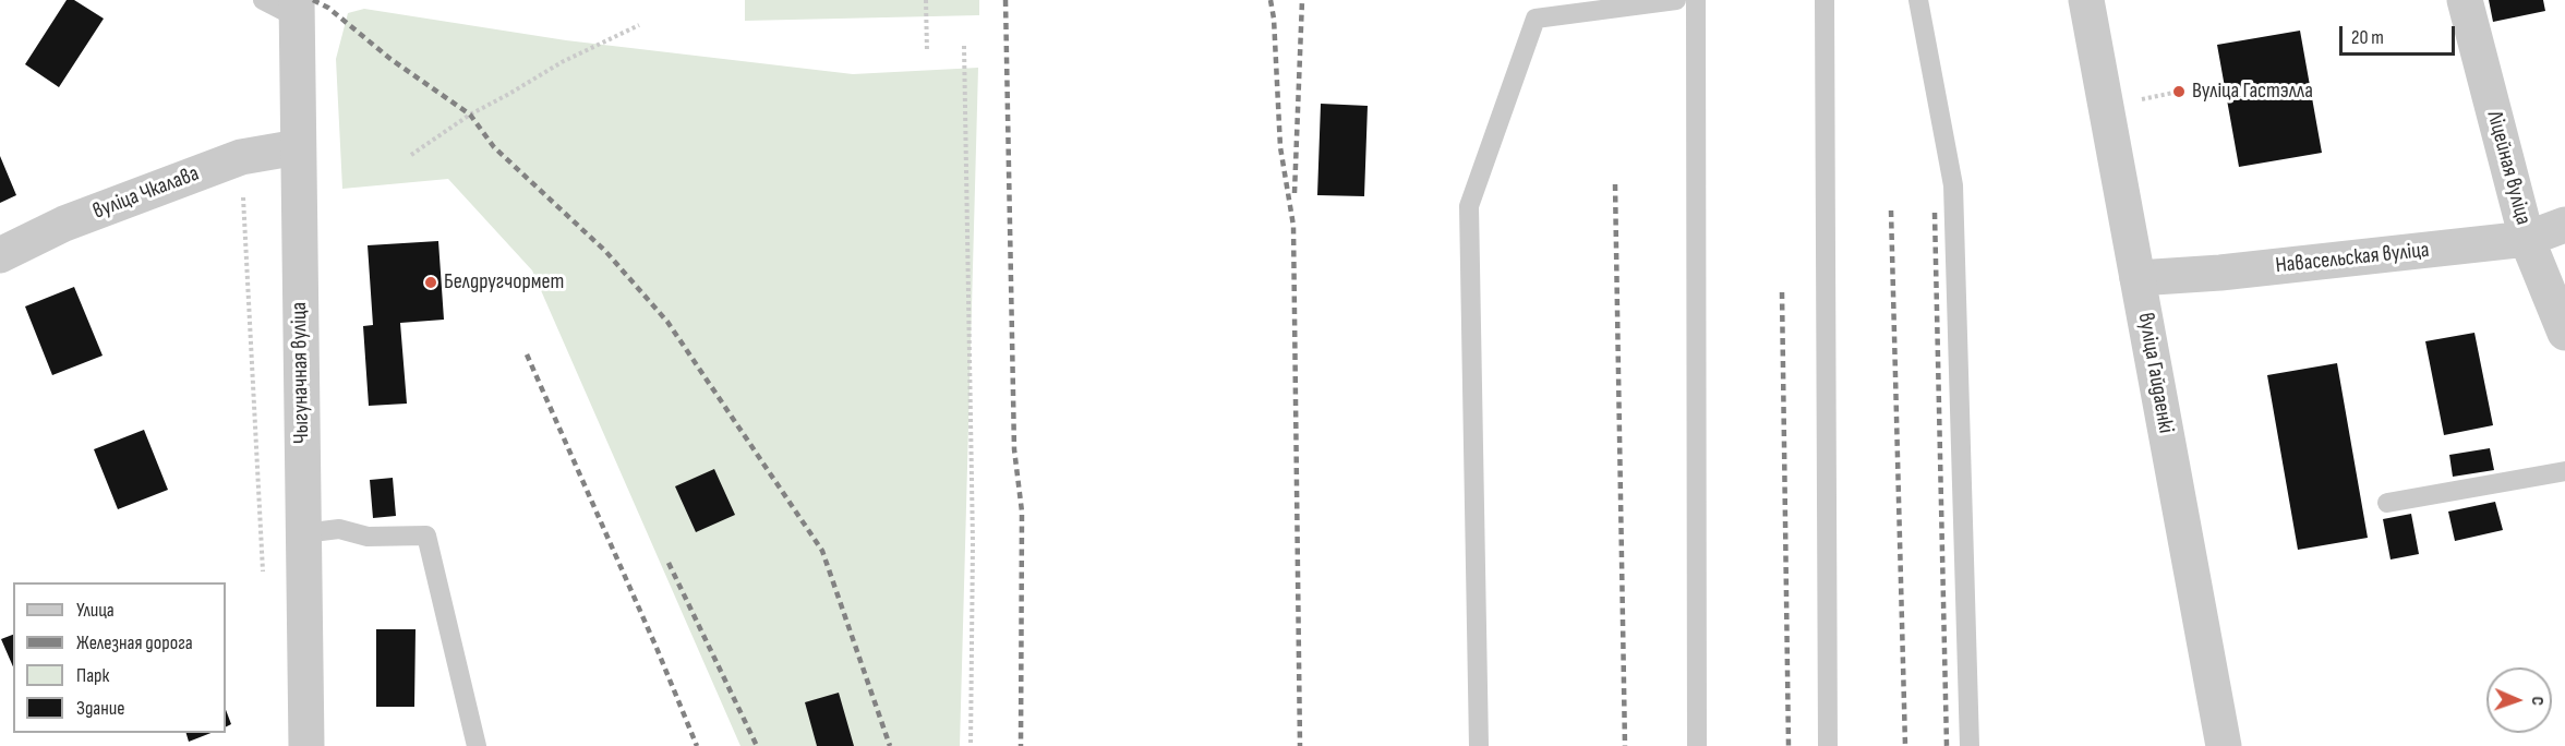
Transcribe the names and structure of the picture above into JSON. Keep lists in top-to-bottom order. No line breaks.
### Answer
{"streets":{"street":["Ліцейная вуліца","вуліца Чкалава","Навасельская вуліца","Чыгуначная вуліца","вуліца Гайдаенкі"]},"crossings":[["Ліцейная вуліца","Навасельская вуліца"],["вуліца Чкалава","Чыгуначная вуліца"],["Навасельская вуліца","вуліца Гайдаенкі"]],"places":["Вуліца Гастэлла","Белдругчормет"],"legend":["Улица","Железная дорога","Парк","Здание"],"scale_bar":"20 m","north":"right"}
